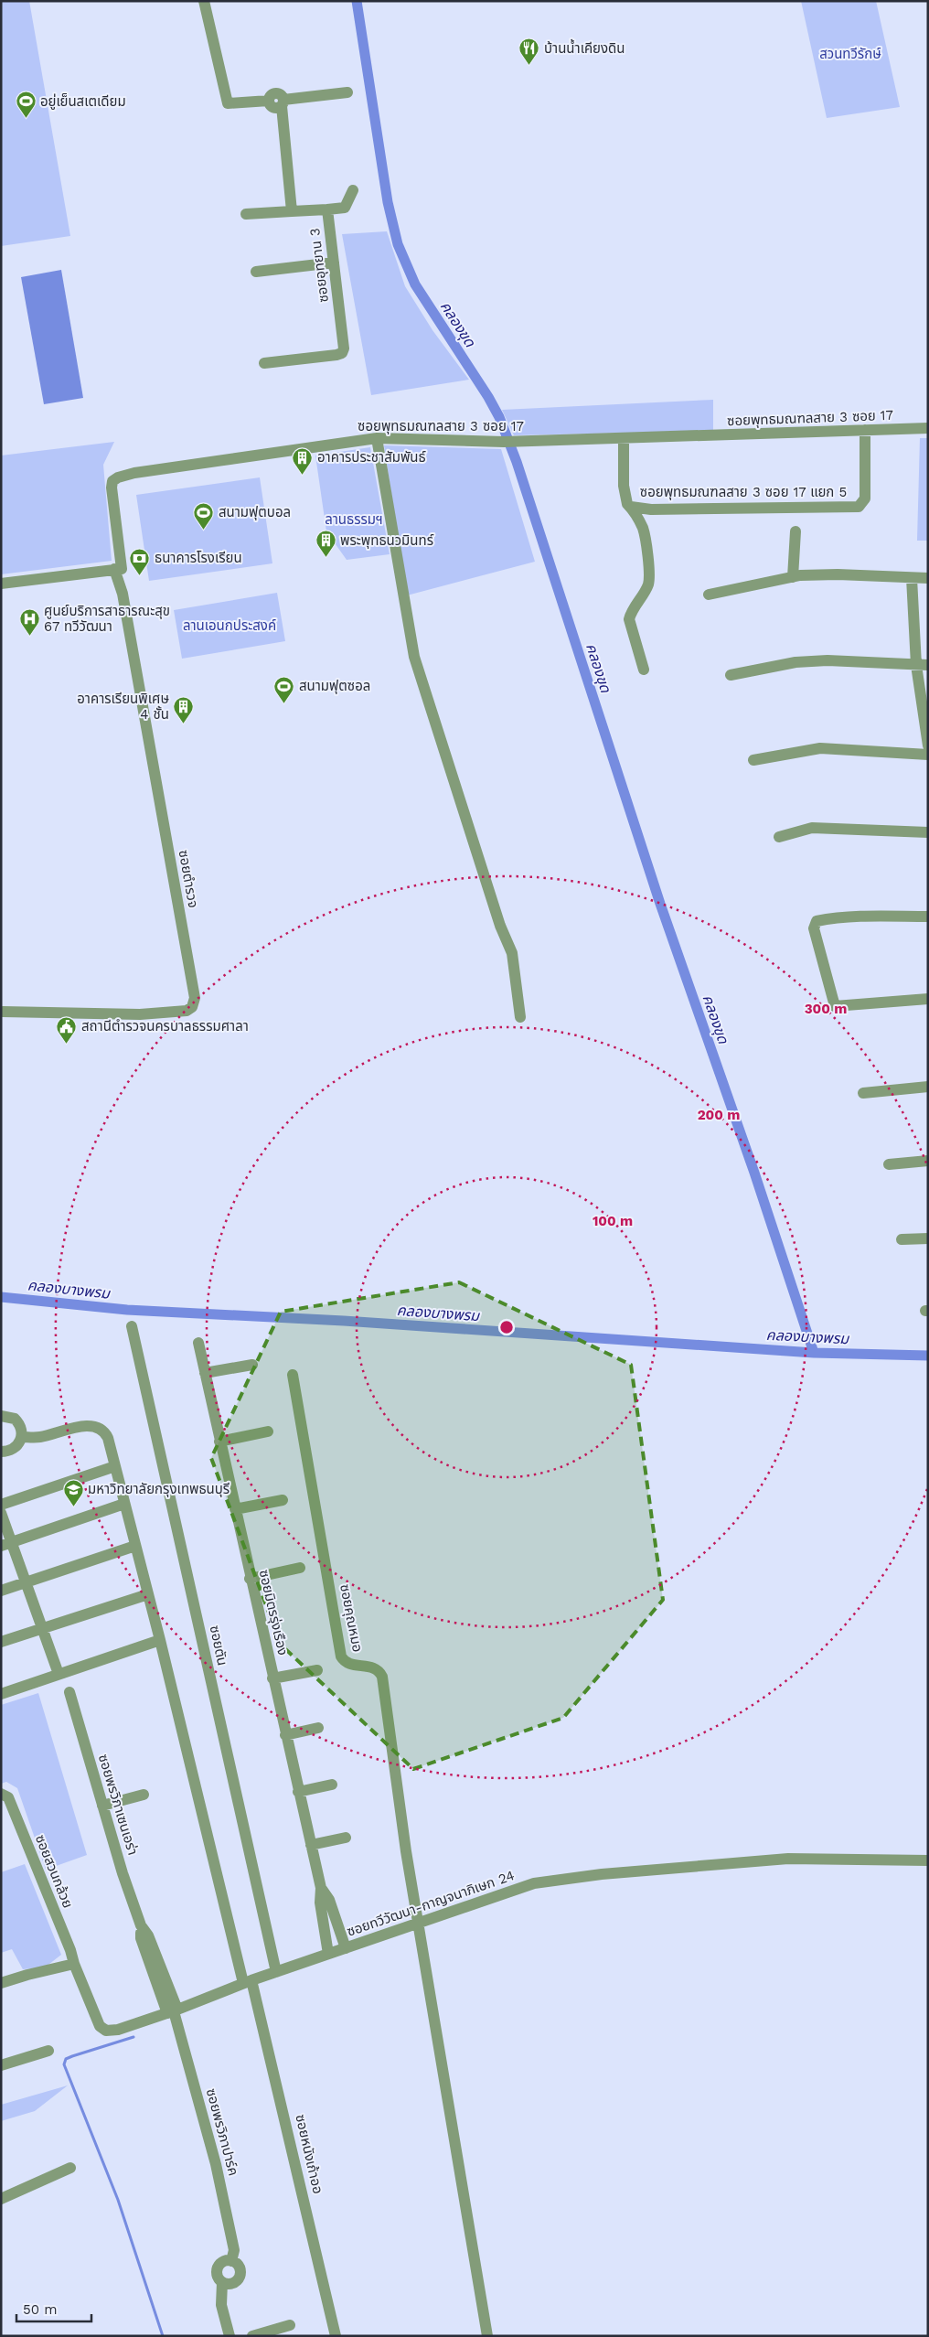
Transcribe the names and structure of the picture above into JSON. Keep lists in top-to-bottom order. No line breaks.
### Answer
{"streets":{"street":["ซอยอุทยาน 3","ซอยพุทธมณฑลสาย 3 ซอย 17","ซอยพุทธมณฑลสาย 3 ซอย 17 แยก 5","ซอยตำรวจ","ซอยมิตรรุ่งเรือง","ซอยคุณหมอ","ซอยตัน","ซอยพรวิภาเซนเอร่า","ซอยสวนกล้วย","ซอยทวีวัฒนา-กาญจนาภิเษก 24","ซอยพรวิภาปาร์ค","ซอยหนังเก้าออ"]},"crossings":[["ซอยพุทธมณฑลสาย 3 ซอย 17","ซอยพุทธมณฑลสาย 3 ซอย 17 แยก 5"],["ซอยพุทธมณฑลสาย 3 ซอย 17","ซอยตำรวจ"],["ซอยมิตรรุ่งเรือง","ซอยทวีวัฒนา-กาญจนาภิเษก 24"],["ซอยคุณหมอ","ซอยทวีวัฒนา-กาญจนาภิเษก 24"],["ซอยตัน","ซอยทวีวัฒนา-กาญจนาภิเษก 24"],["ซอยพรวิภาเซนเอร่า","ซอยทวีวัฒนา-กาญจนาภิเษก 24"],["ซอยพรวิภาเซนเอร่า","ซอยพรวิภาปาร์ค"],["ซอยสวนกล้วย","ซอยทวีวัฒนา-กาญจนาภิเษก 24"],["ซอยทวีวัฒนา-กาญจนาภิเษก 24","ซอยพรวิภาปาร์ค"],["ซอยทวีวัฒนา-กาญจนาภิเษก 24","ซอยหนังเก้าออ"]],"water":["คลองขุด","คลองบางพรม"],"parks":["สวนทวีรักษ์","ลานธรรมฯ","ลานเอนกประสงค์"],"places":{"restaurant":["บ้านน้ำเคียงดิน"],"sports":["อยู่เย็นสเตเดียม","สนามฟุตบอล","สนามฟุตซอล"],"building":["อาคารประชาสัมพันธ์","พระพุทธนวมินทร์","อาคารเรียนพิเศษ 4 ชั้น"],"bank":["ธนาคารโรงเรียน"],"hospital":["ศูนย์บริการสาธารณะสุข 67 ทวีวัฒนา"],"public building":["สถานีตำรวจนครบาลธรรมศาลา"],"school or university":["มหาวิทยาลัยกรุงเทพธนบุรี"]},"scale_bar":"50 m","rings":["300 m","200 m","100 m"]}
